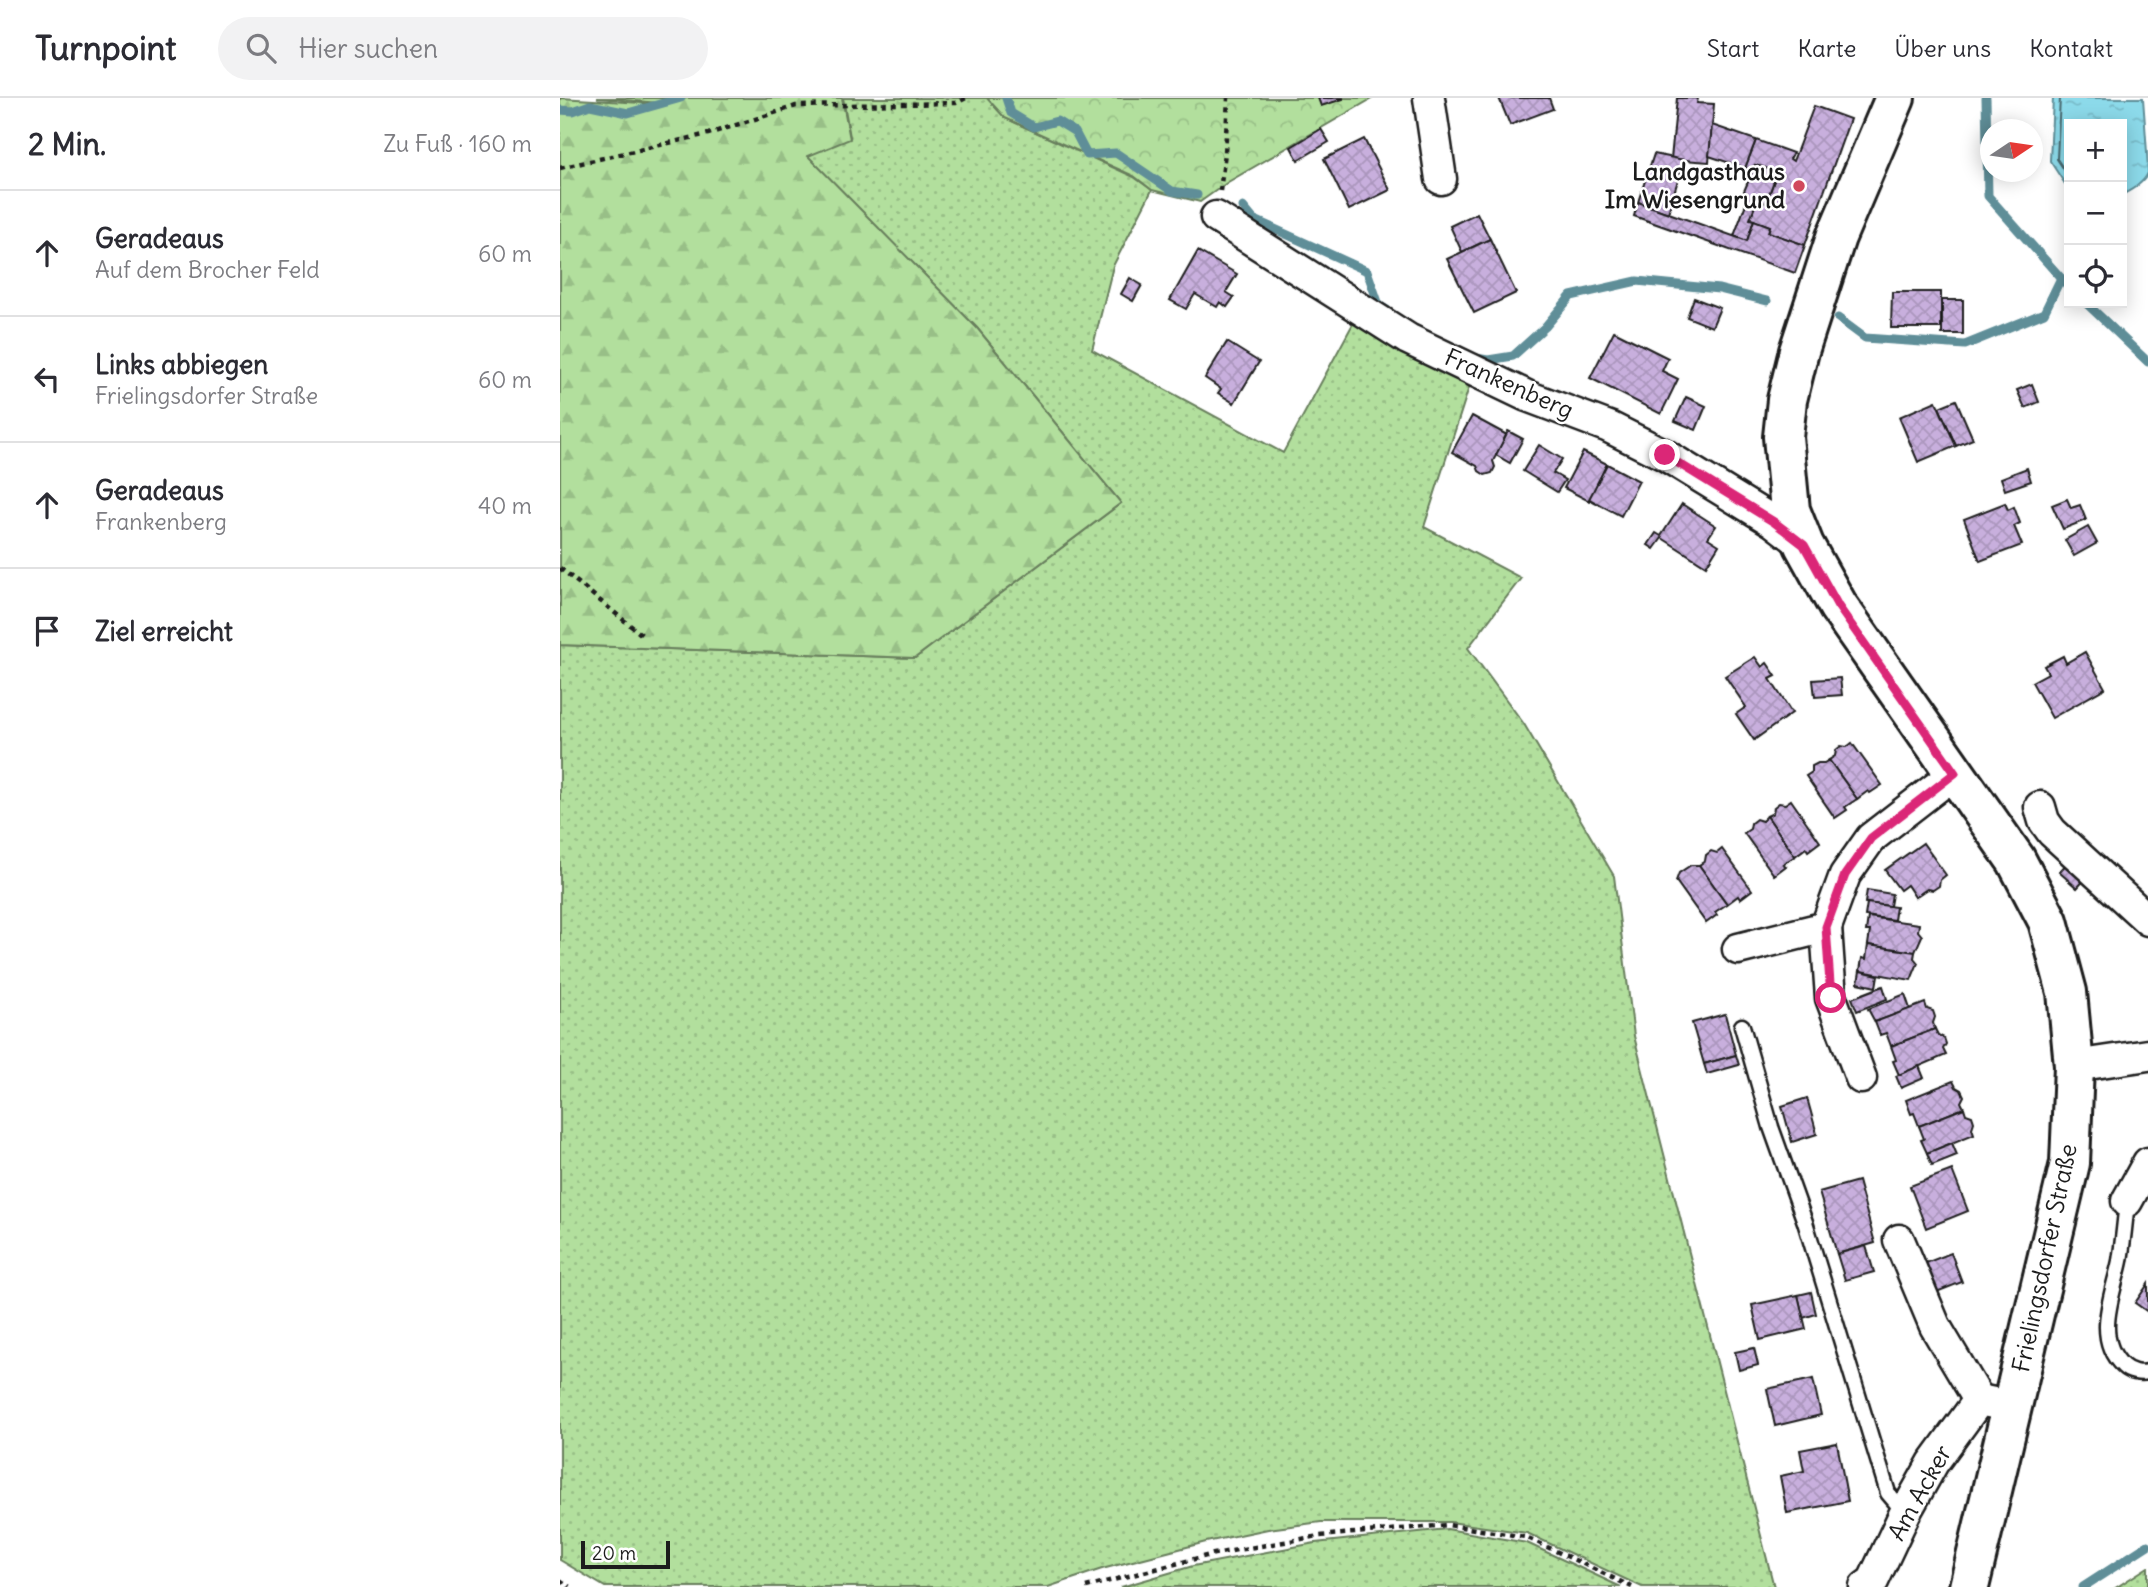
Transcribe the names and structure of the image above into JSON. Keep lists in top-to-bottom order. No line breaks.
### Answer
{"streets":{"main road":["Frielingsdorfer Straße"],"street":["Frankenberg","Am Acker"]},"crossings":[["Frankenberg","Frielingsdorfer Straße"],["Frielingsdorfer Straße","Am Acker"]],"places":["Landgasthaus Im Wiesengrund"],"scale_bar":"20 m","north":"right","page":{"header":"Turnpoint","search":"Hier suchen","nav":["Start","Karte","Über uns","Kontakt"],"heading":["2 Min.","Zu Fuß · 160 m"],"map_buttons":["+","−"],"list":[["Geradeaus","Auf dem Brocher Feld","60 m"],["Links abbiegen","Frielingsdorfer Straße","60 m"],["Geradeaus","Frankenberg","40 m"],"Ziel erreicht"],"scale":"20 m"}}
